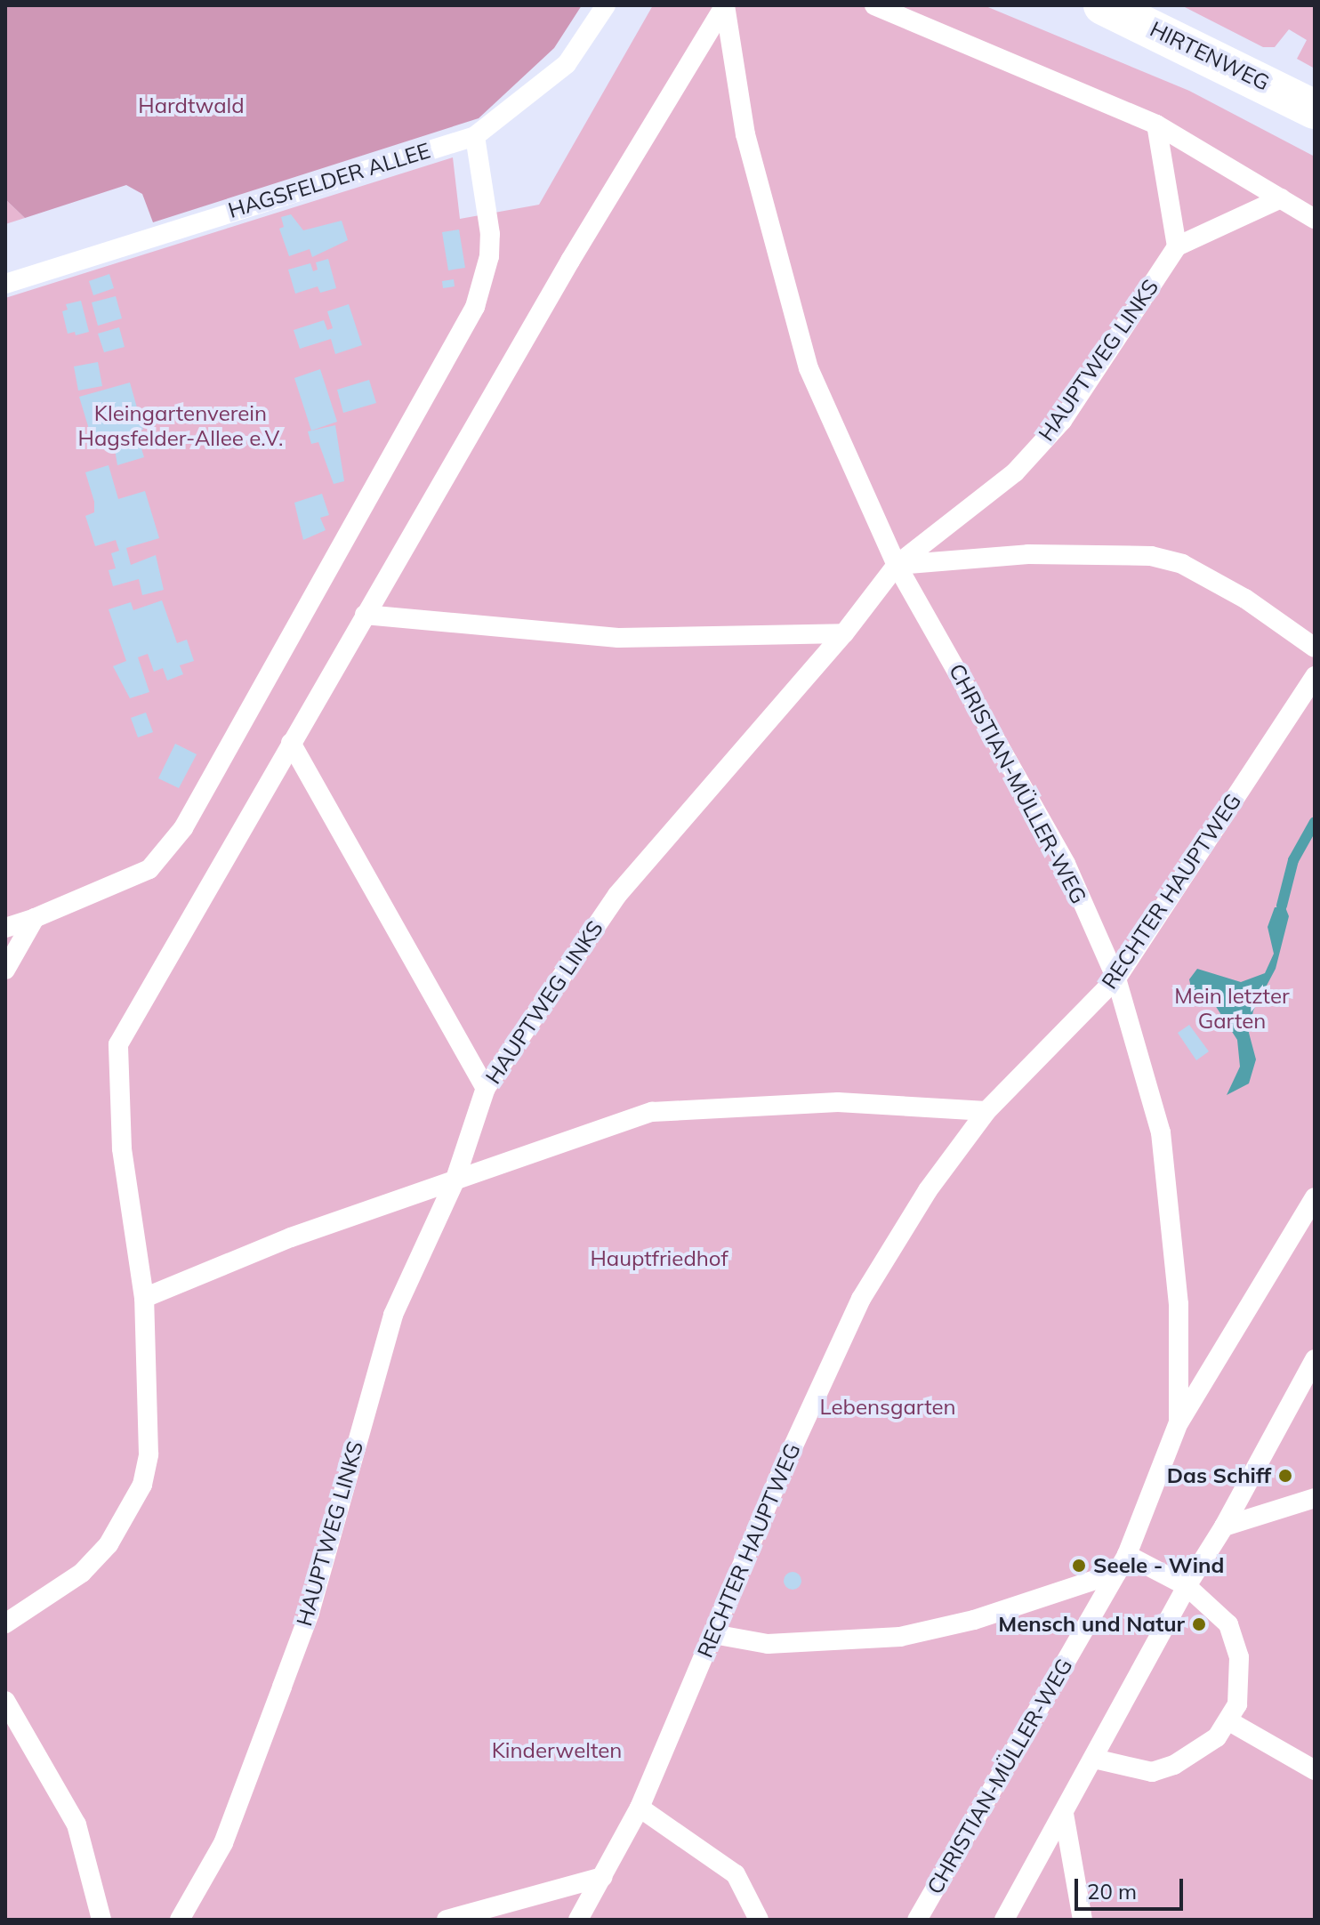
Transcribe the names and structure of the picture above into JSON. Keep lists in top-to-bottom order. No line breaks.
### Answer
{"streets":{"street":["HIRTENWEG"],"lane":["HAGSFELDER ALLEE","HAUPTWEG LINKS","CHRISTIAN-MÜLLER-WEG","RECHTER HAUPTWEG"]},"crossings":[["HAUPTWEG LINKS","CHRISTIAN-MÜLLER-WEG"],["CHRISTIAN-MÜLLER-WEG","RECHTER HAUPTWEG"]],"parks":["Hardtwald","Kleingartenverein Hagsfelder-Allee e.V.","Mein letzter Garten","Hauptfriedhof","Lebensgarten","Kinderwelten"],"places":["Das Schiff","Seele - Wind","Mensch und Natur"],"scale_bar":"20 m"}
